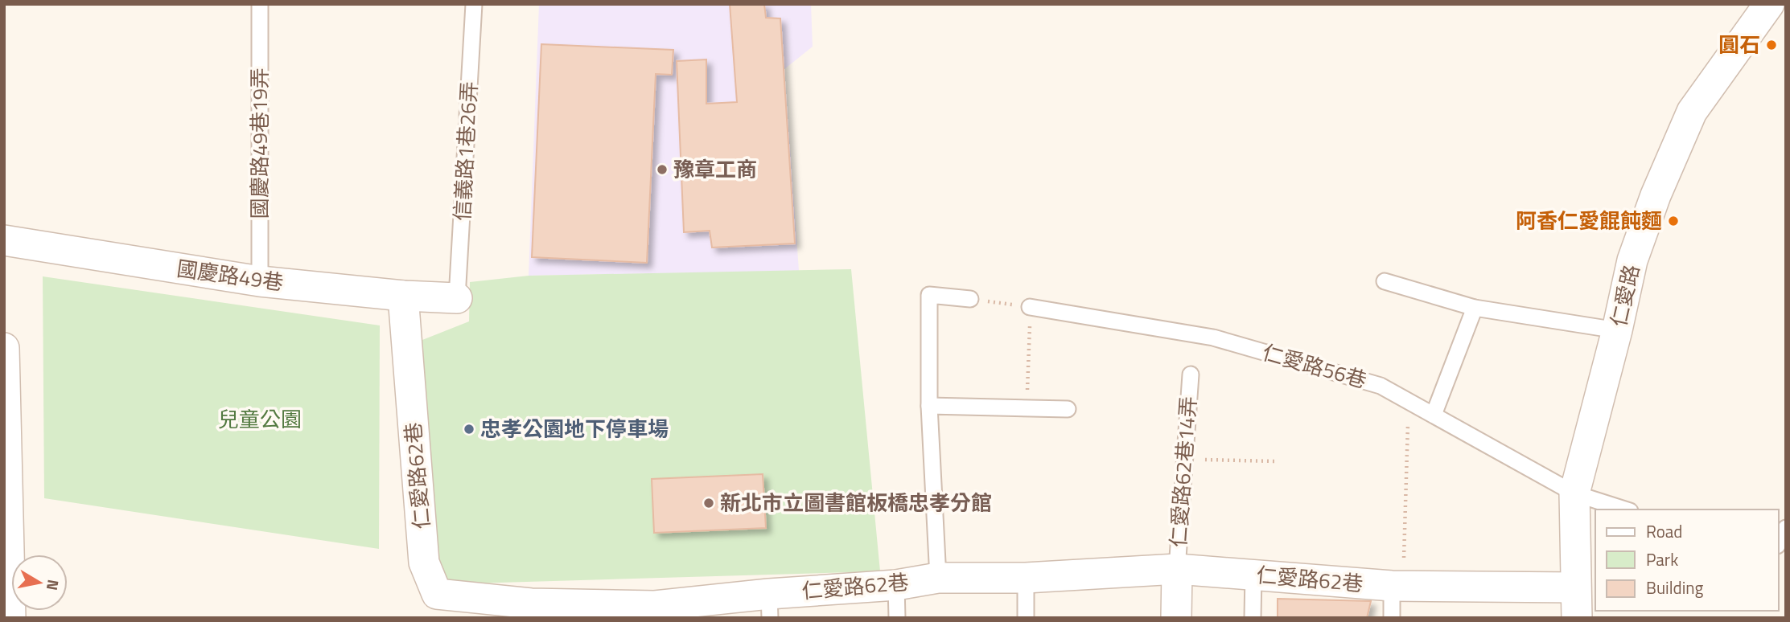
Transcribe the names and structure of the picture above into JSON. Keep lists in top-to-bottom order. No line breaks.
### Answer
{"streets":{"street":["國慶路49巷","仁愛路","仁愛路62巷"],"lane":["國慶路49巷19弄","信義路1巷26弄","仁愛路56巷","仁愛路62巷14弄"]},"crossings":[["國慶路49巷19弄","國慶路49巷"],["信義路1巷26弄","國慶路49巷"],["國慶路49巷","仁愛路62巷"],["仁愛路","仁愛路56巷"],["仁愛路","仁愛路62巷"],["仁愛路62巷14弄","仁愛路62巷"]],"parks":["兒童公園"],"places":["圓石","豫章工商","阿香仁愛餛飩麵","忠孝公園地下停車場","新北市立圖書館板橋忠孝分館"],"legend":["Road","Park","Building"],"north":"right"}
